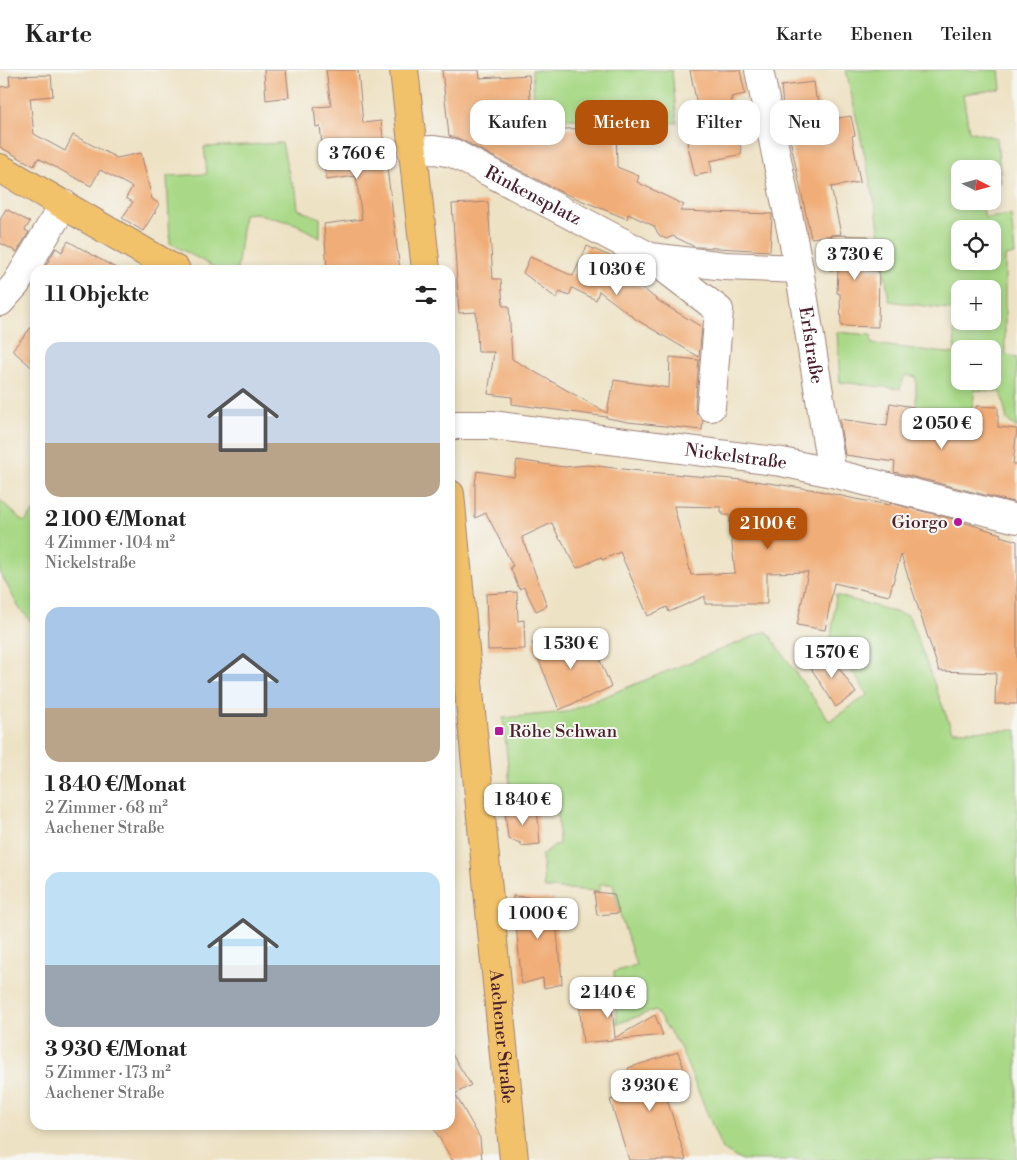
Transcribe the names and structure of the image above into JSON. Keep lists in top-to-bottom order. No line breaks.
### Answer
{"streets":{"main road":["Aachener Straße"],"street":["Rinkensplatz","Erfstraße","Nickelstraße"]},"crossings":[["Rinkensplatz","Erfstraße"],["Erfstraße","Nickelstraße"]],"places":{"other":["Giorgo"],"transit":["Röhe Schwan"]},"north":"right","page":{"header":"Karte","nav":["Karte","Ebenen","Teilen"],"chip":["Kaufen","Mieten","Filter","Neu"],"price":["3 760 €","3 730 €","1 030 €","2 050 €","2 100 €","1 530 €","1 570 €","1 840 €","1 000 €","2 140 €","3 930 €"],"map_buttons":["+","−"],"heading":"11 Objekte","list":[{"name":"2 100 €/Monat","note":"4 Zimmer · 104 m² · Nickelstraße"},{"name":"1 840 €/Monat","note":"2 Zimmer · 68 m² · Aachener Straße"},{"name":"3 930 €/Monat","note":"5 Zimmer · 173 m² · Aachener Straße"}]}}
